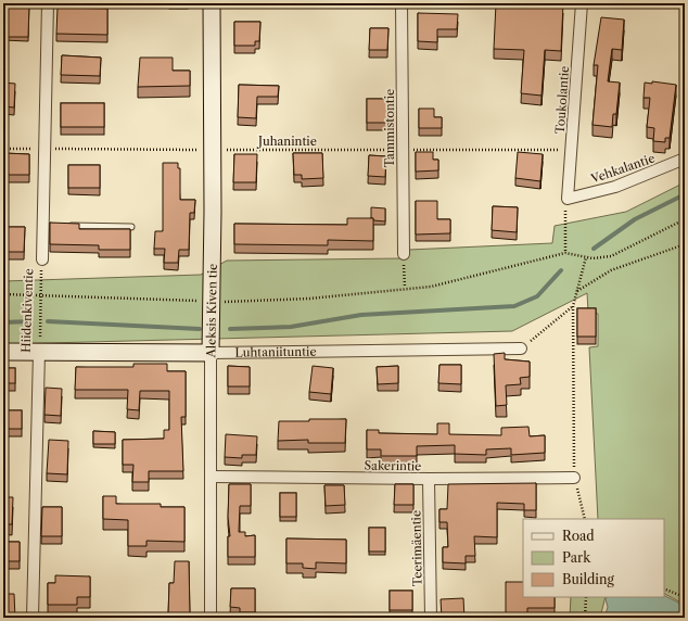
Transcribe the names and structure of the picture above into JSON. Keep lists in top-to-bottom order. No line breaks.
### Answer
{"streets":{"street":["Toukolantie","Tammistontie","Vehkalantie","Hiidenkiventie","Aleksis Kiven tie","Luhtaniituntie","Sakerintie","Teerimäentie"],"path":["Juhanintie"]},"crossings":[["Toukolantie","Juhanintie"],["Toukolantie","Vehkalantie"],["Tammistontie","Juhanintie"],["Juhanintie","Hiidenkiventie"],["Juhanintie","Aleksis Kiven tie"],["Hiidenkiventie","Luhtaniituntie"],["Aleksis Kiven tie","Luhtaniituntie"],["Aleksis Kiven tie","Sakerintie"],["Sakerintie","Teerimäentie"]],"legend":["Road","Park","Building"]}
